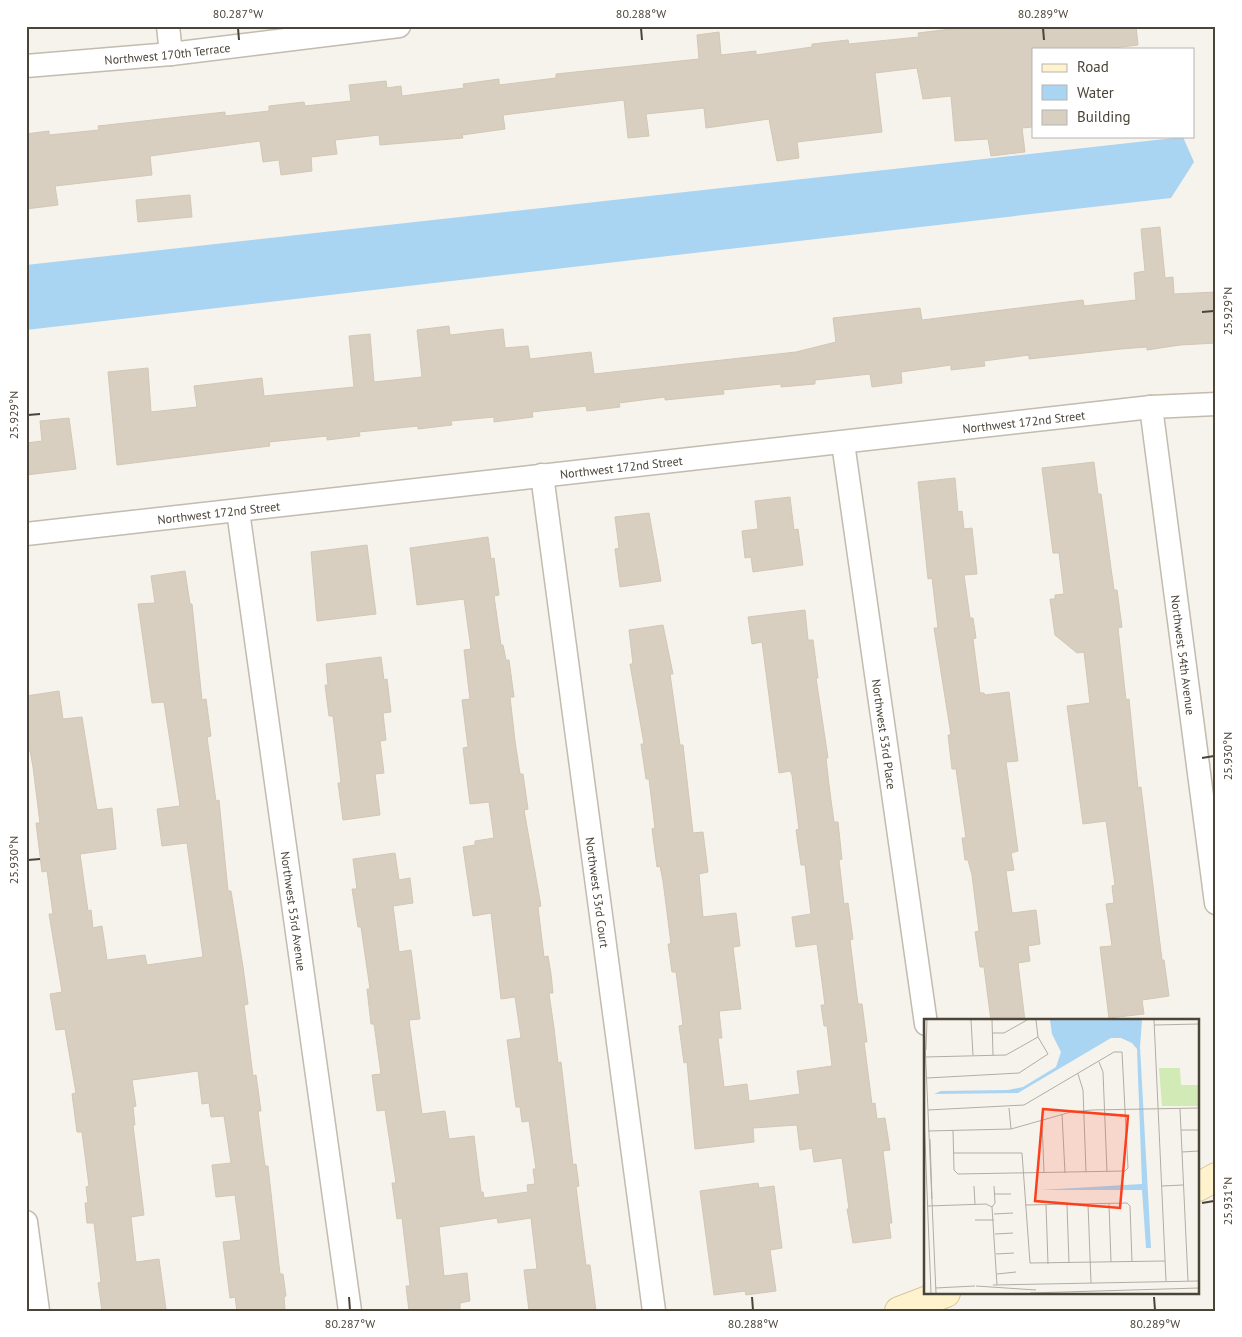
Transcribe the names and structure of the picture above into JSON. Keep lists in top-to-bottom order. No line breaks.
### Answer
{"streets":{"street":["Northwest 170th Terrace","Northwest 172nd Street","Northwest 54th Avenue","Northwest 53rd Place","Northwest 53rd Court","Northwest 53rd Avenue"]},"crossings":[["Northwest 172nd Street","Northwest 54th Avenue"],["Northwest 172nd Street","Northwest 53rd Place"],["Northwest 172nd Street","Northwest 53rd Court"],["Northwest 172nd Street","Northwest 53rd Avenue"]],"legend":["Road","Water","Building"],"coordinates":["80.287°W","80.288°W","80.289°W","25.929°N","25.930°N","25.931°N"]}
